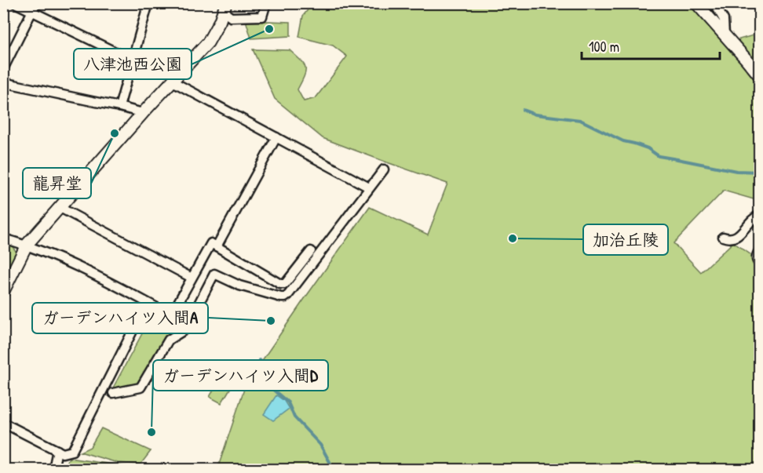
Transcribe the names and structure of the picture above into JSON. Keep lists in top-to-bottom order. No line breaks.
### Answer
{"places":["八津池西公園","龍昇堂","加治丘陵","ガーデンハイツ入間A","ガーデンハイツ入間D"],"scale_bar":"100 m"}
